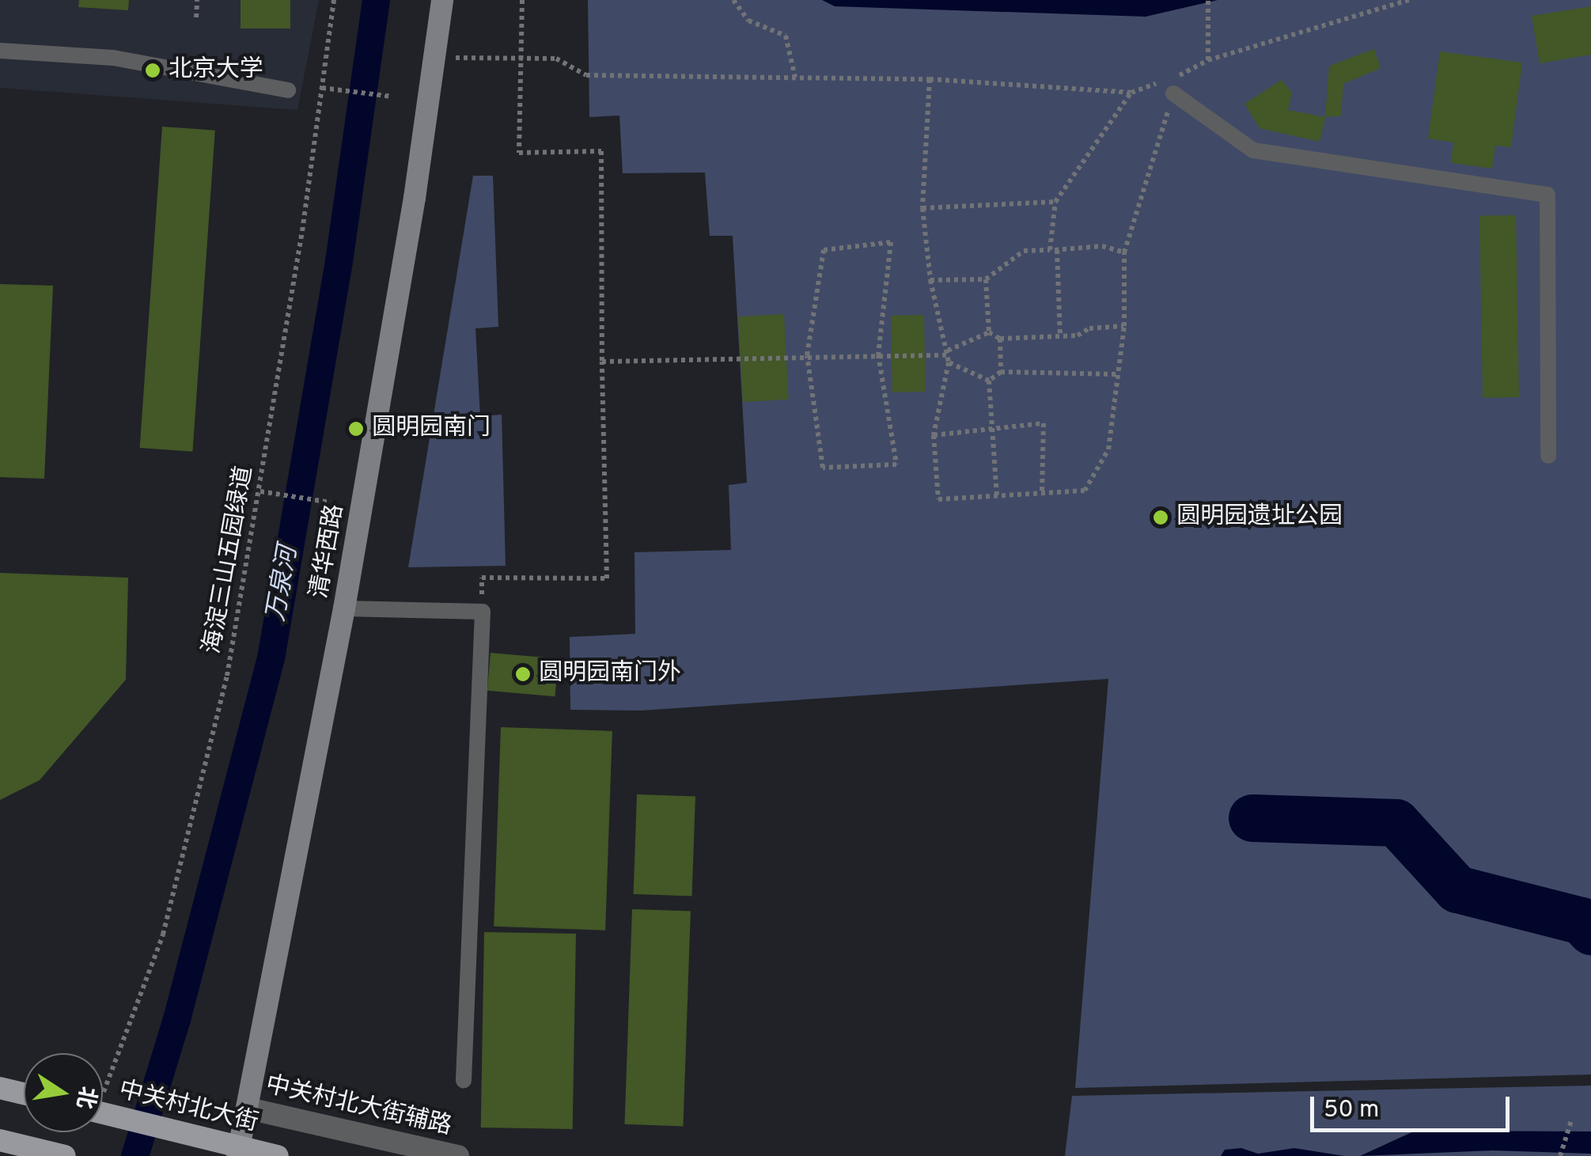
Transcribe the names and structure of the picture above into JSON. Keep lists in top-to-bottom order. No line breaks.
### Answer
{"streets":{"main road":["清华西路","中关村北大街"],"street":["中关村北大街辅路"],"path":["海淀三山五园绿道"]},"crossings":[["清华西路","中关村北大街辅路"],["清华西路","中关村北大街"]],"water":["万泉河"],"places":["北京大学","圆明园南门","圆明园遗址公园","圆明园南门外"],"scale_bar":"50 m","north":"right"}
